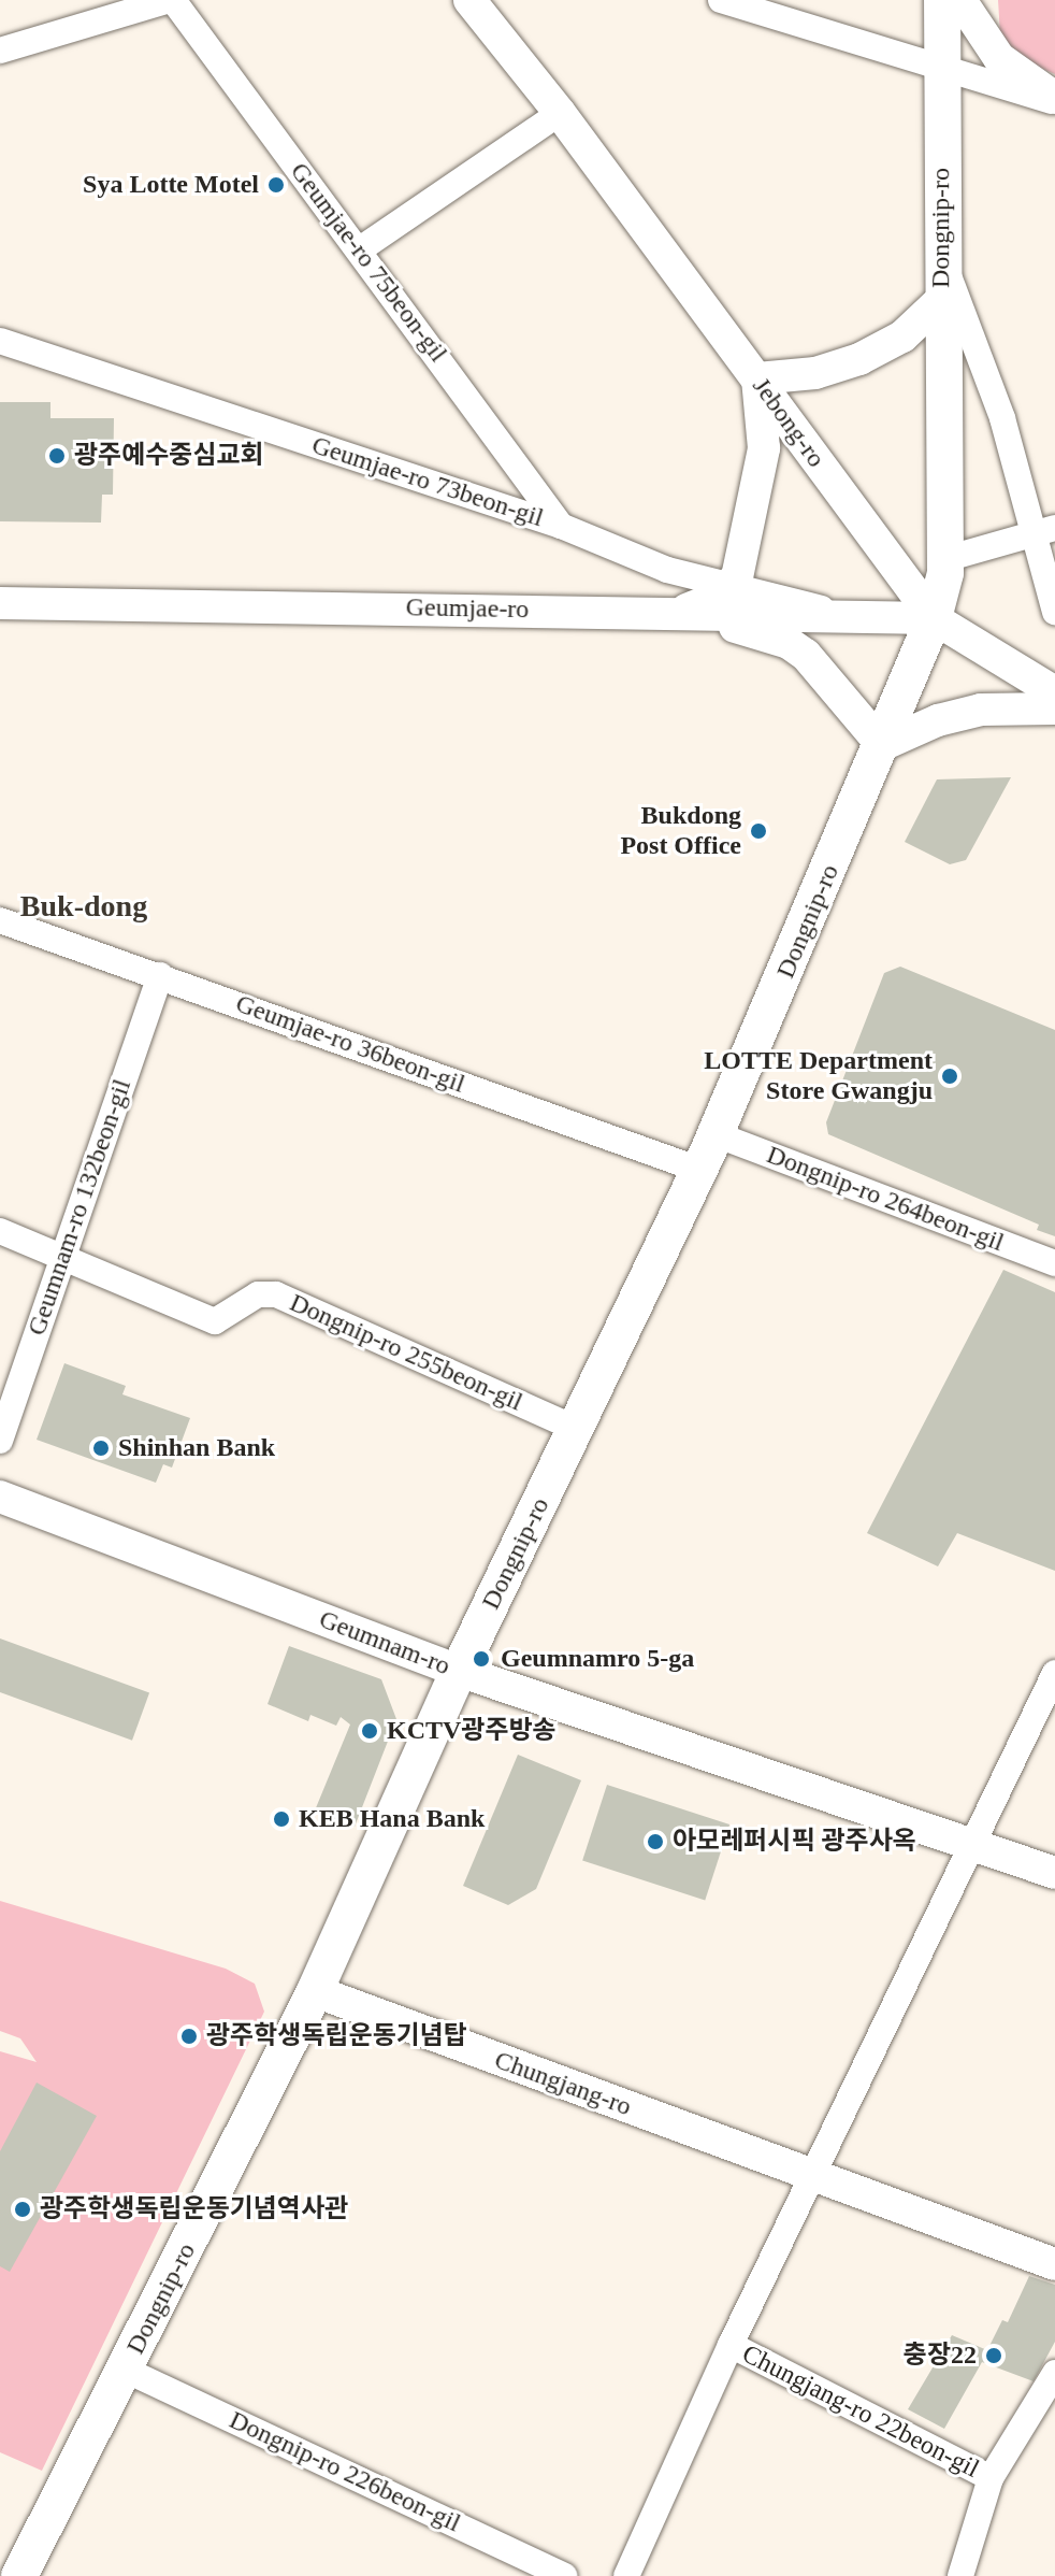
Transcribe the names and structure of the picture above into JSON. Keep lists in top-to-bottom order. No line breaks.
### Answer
{"streets":{"main road":["Dongnip-ro"],"street":["Geumjae-ro 75beon-gil","Jebong-ro","Geumjae-ro 73beon-gil","Geumjae-ro","Geumjae-ro 36beon-gil","Dongnip-ro 264beon-gil","Geumnam-ro 132beon-gil","Dongnip-ro 255beon-gil","Geumnam-ro","Chungjang-ro","Chungjang-ro 22beon-gil","Dongnip-ro 226beon-gil"]},"crossings":[["Dongnip-ro","Jebong-ro"],["Dongnip-ro","Geumjae-ro"],["Dongnip-ro","Geumjae-ro 36beon-gil"],["Dongnip-ro","Dongnip-ro 264beon-gil"],["Dongnip-ro","Dongnip-ro 255beon-gil"],["Dongnip-ro","Geumnam-ro"],["Dongnip-ro","Chungjang-ro"],["Dongnip-ro","Dongnip-ro 226beon-gil"],["Geumjae-ro 75beon-gil","Geumjae-ro 73beon-gil"],["Jebong-ro","Geumjae-ro"],["Geumjae-ro 73beon-gil","Geumjae-ro"],["Geumjae-ro 36beon-gil","Geumnam-ro 132beon-gil"],["Geumnam-ro 132beon-gil","Dongnip-ro 255beon-gil"]],"districts":["Buk-dong"],"places":["Sya Lotte Motel","광주예수중심교회","Bukdong Post Office","LOTTE Department Store Gwangju","Shinhan Bank","Geumnamro 5-ga","KCTV광주방송","KEB Hana Bank","아모레퍼시픽 광주사옥","광주학생독립운동기념탑","광주학생독립운동기념역사관","충장22"]}
